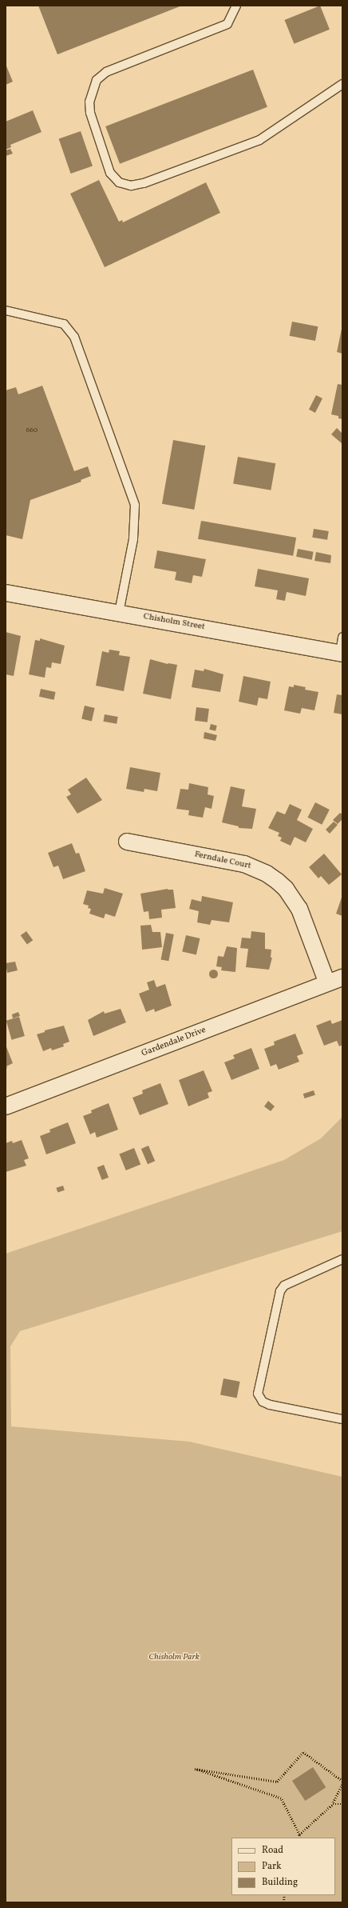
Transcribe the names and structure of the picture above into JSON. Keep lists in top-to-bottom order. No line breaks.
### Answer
{"streets":{"street":["Chisholm Street","Ferndale Court","Gardendale Drive"]},"crossings":[["Ferndale Court","Gardendale Drive"]],"parks":["Chisholm Park"],"house_numbers":["660"],"legend":["Road","Park","Building"]}
